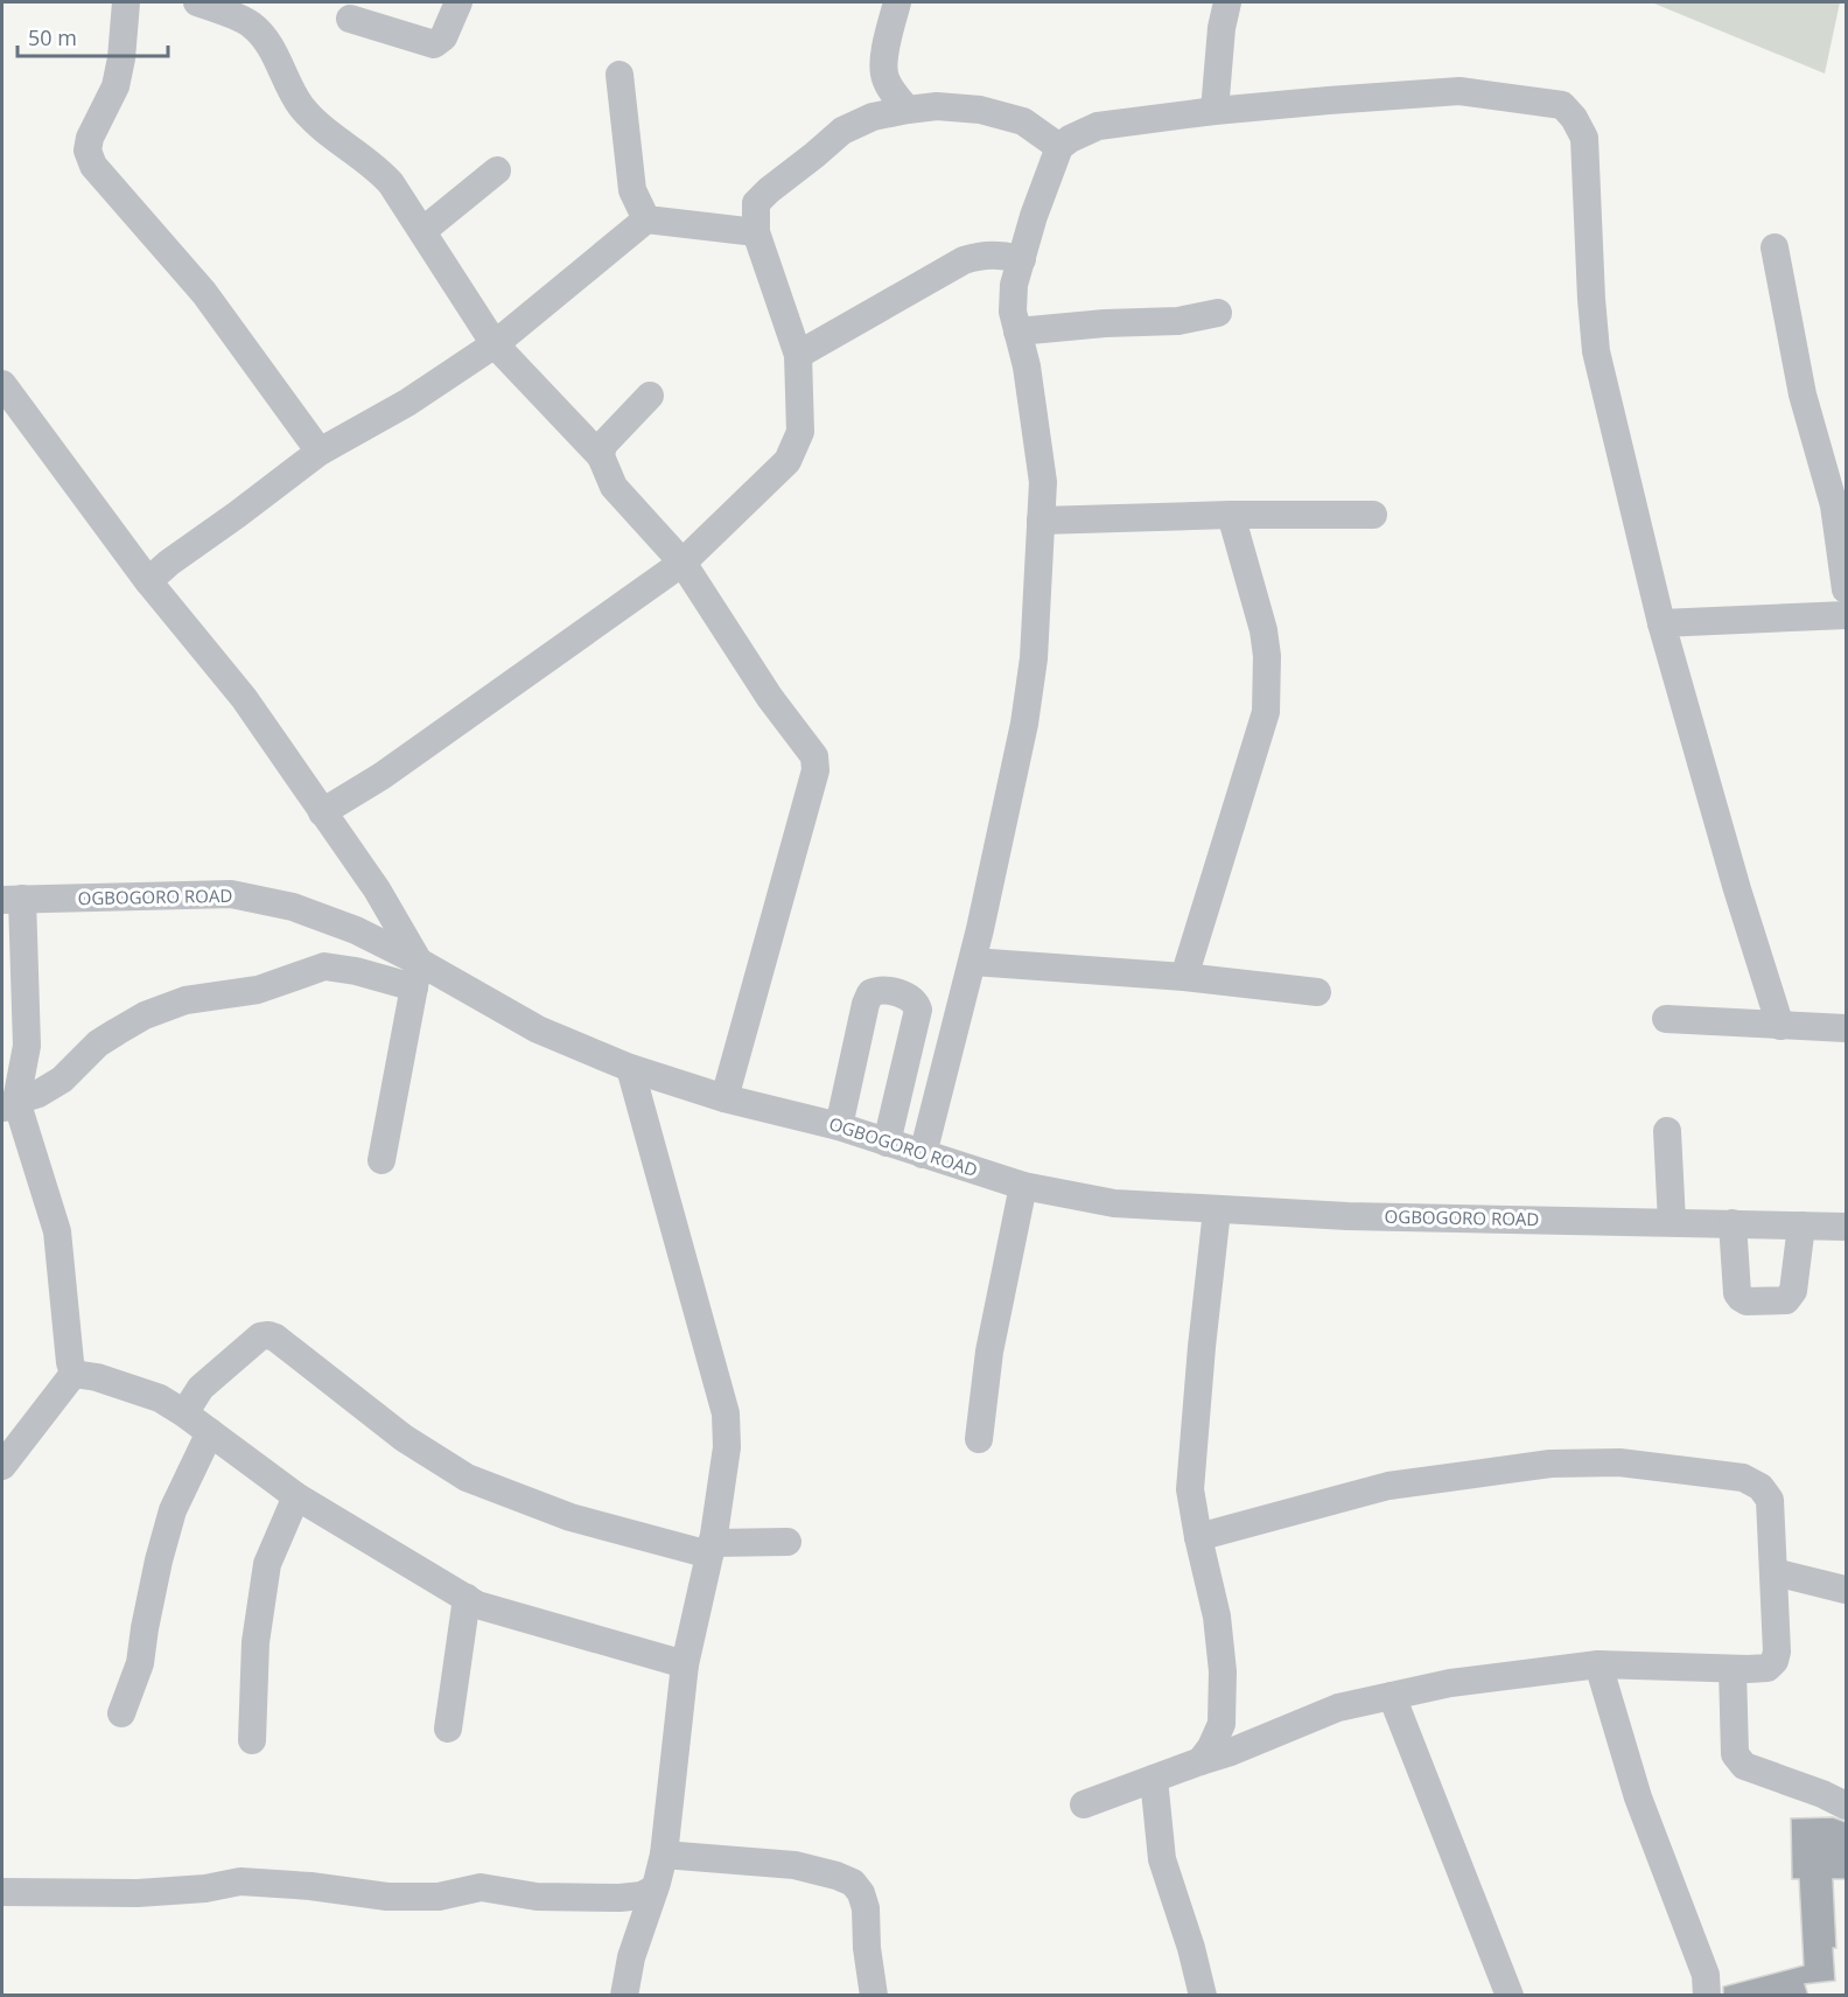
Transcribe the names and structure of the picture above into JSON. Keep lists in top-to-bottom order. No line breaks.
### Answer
{"streets":{"street":["OGBOGORO ROAD"]},"scale_bar":"50 m"}
